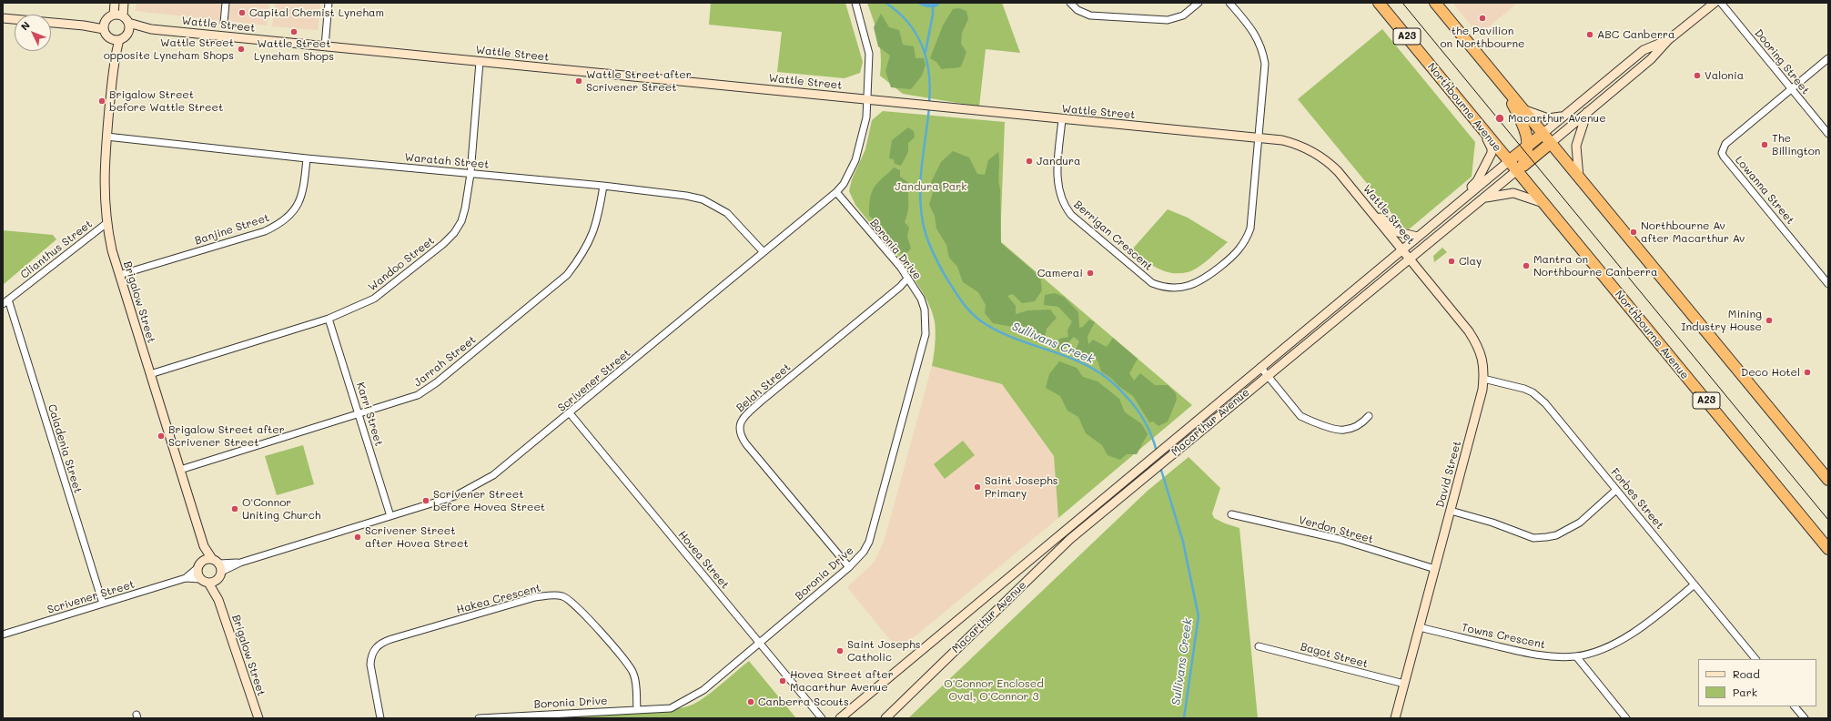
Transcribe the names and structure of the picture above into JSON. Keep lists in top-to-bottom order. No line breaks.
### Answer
{"streets":{"highway":["A23","Northbourne Avenue","Macarthur Avenue"],"street":["Wattle Street","Dooring Street","Waratah Street","Lowanna Street","Banjine Street","Berrigan Crescent","Clianthus Street","Boronia Drive","Wandoo Street","Brigalow Street","Jarrah Street","Scrivener Street","Belah Street","Karri Street","Caladenia Street","David Street","Forbes Street","Verdon Street","Hovea Street","Hakea Crescent","Towns Crescent","Bagot Street"]},"crossings":[["Wattle Street","Berrigan Crescent"],["Wattle Street","Wandoo Street"],["Wattle Street","Brigalow Street"],["Wattle Street","Scrivener Street"],["Wattle Street","Macarthur Avenue"],["Wattle Street","David Street"],["Dooring Street","Lowanna Street"],["Northbourne Avenue","Macarthur Avenue"],["Waratah Street","Banjine Street"],["Waratah Street","Wandoo Street"],["Waratah Street","Brigalow Street"],["Waratah Street","Jarrah Street"],["Waratah Street","Scrivener Street"],["Banjine Street","Brigalow Street"],["Clianthus Street","Brigalow Street"],["Clianthus Street","Caladenia Street"],["Boronia Drive","Scrivener Street"],["Boronia Drive","Belah Street"],["Boronia Drive","Hovea Street"],["Boronia Drive","Hakea Crescent"],["Wandoo Street","Brigalow Street"],["Wandoo Street","Karri Street"],["Brigalow Street","Jarrah Street"],["Brigalow Street","Scrivener Street"],["Jarrah Street","Karri Street"],["Scrivener Street","Karri Street"],["Scrivener Street","Caladenia Street"],["Scrivener Street","Hovea Street"],["Macarthur Avenue","David Street"],["David Street","Forbes Street"],["David Street","Verdon Street"],["David Street","Towns Crescent"],["David Street","Bagot Street"],["Forbes Street","Towns Crescent"]],"water":["Sullivans Creek"],"parks":["Jandura Park","O'Connor Enclosed Oval, O'Connor 3"],"places":["Capital Chemist Lyneham","the Pavilion on Northbourne","Wattle Street Lyneham Shops","ABC Canberra","Wattle Street opposite Lyneham Shops","Valonia","Wattle Street after Scrivener Street","Brigalow Street before Wattle Street","Macarthur Avenue","The Billington","Jandura","Northbourne Av after Macarthur Av","Clay","Mantra on Northbourne Canberra","Camerai","Mining Industry House","Deco Hotel","Brigalow Street after Scrivener Street","Saint Josephs Primary","Scrivener Street before Hovea Street","O'Connor Uniting Church","Scrivener Street after Hovea Street","Saint Josephs Catholic","Hovea Street after Macarthur Avenue","Canberra Scouts"],"legend":["Road","Park"],"north":"top left"}
